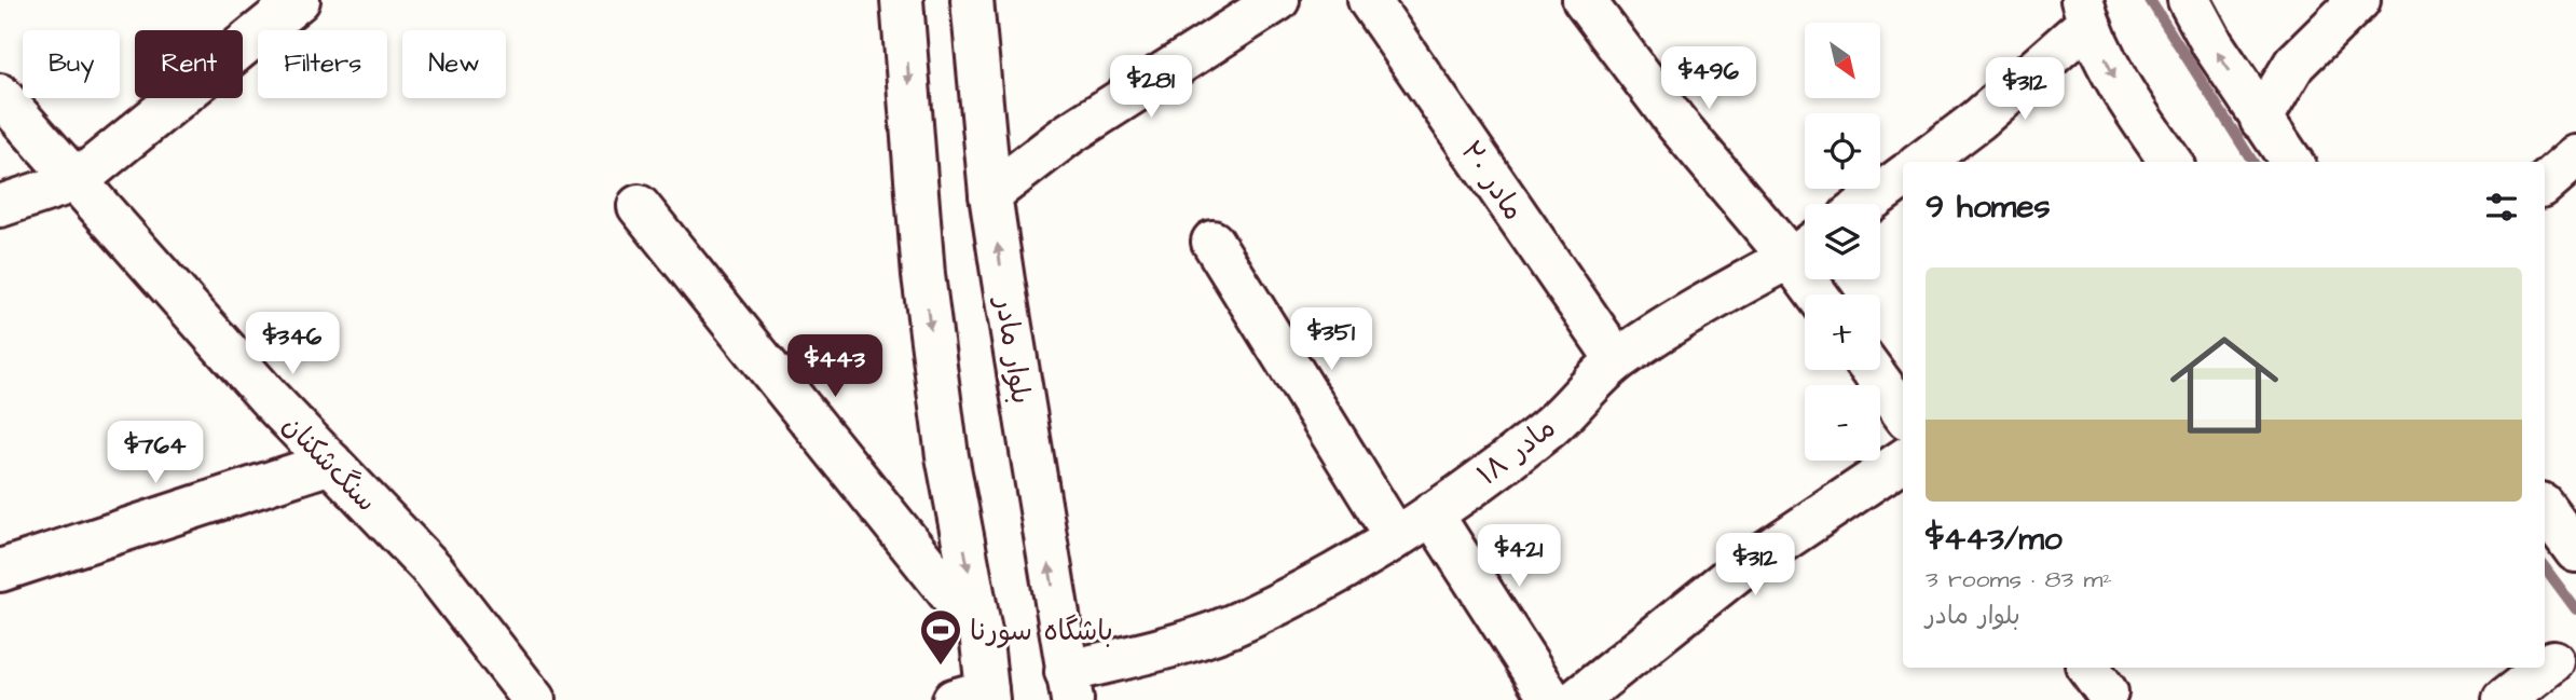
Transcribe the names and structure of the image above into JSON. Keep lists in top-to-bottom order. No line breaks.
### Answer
{"streets":{"street":["مادر ۲۰","بلوار مادر","مادر ۱۸","سنگ‌شکنان"]},"crossings":[["مادر ۲۰","مادر ۱۸"],["بلوار مادر","مادر ۱۸"]],"places":{"sports":["باشگاه سورنا"]},"north":"bottom right","page":{"map_buttons":["+","−"],"chip":["Buy","Rent","Filters","New"],"price":["$496","$281","$312","$351","$346","$443","$764","$421","$312"],"heading":"9 homes","list":[{"name":"$443/mo","note":"3 rooms · 83 m² · بلوار مادر"}]}}
